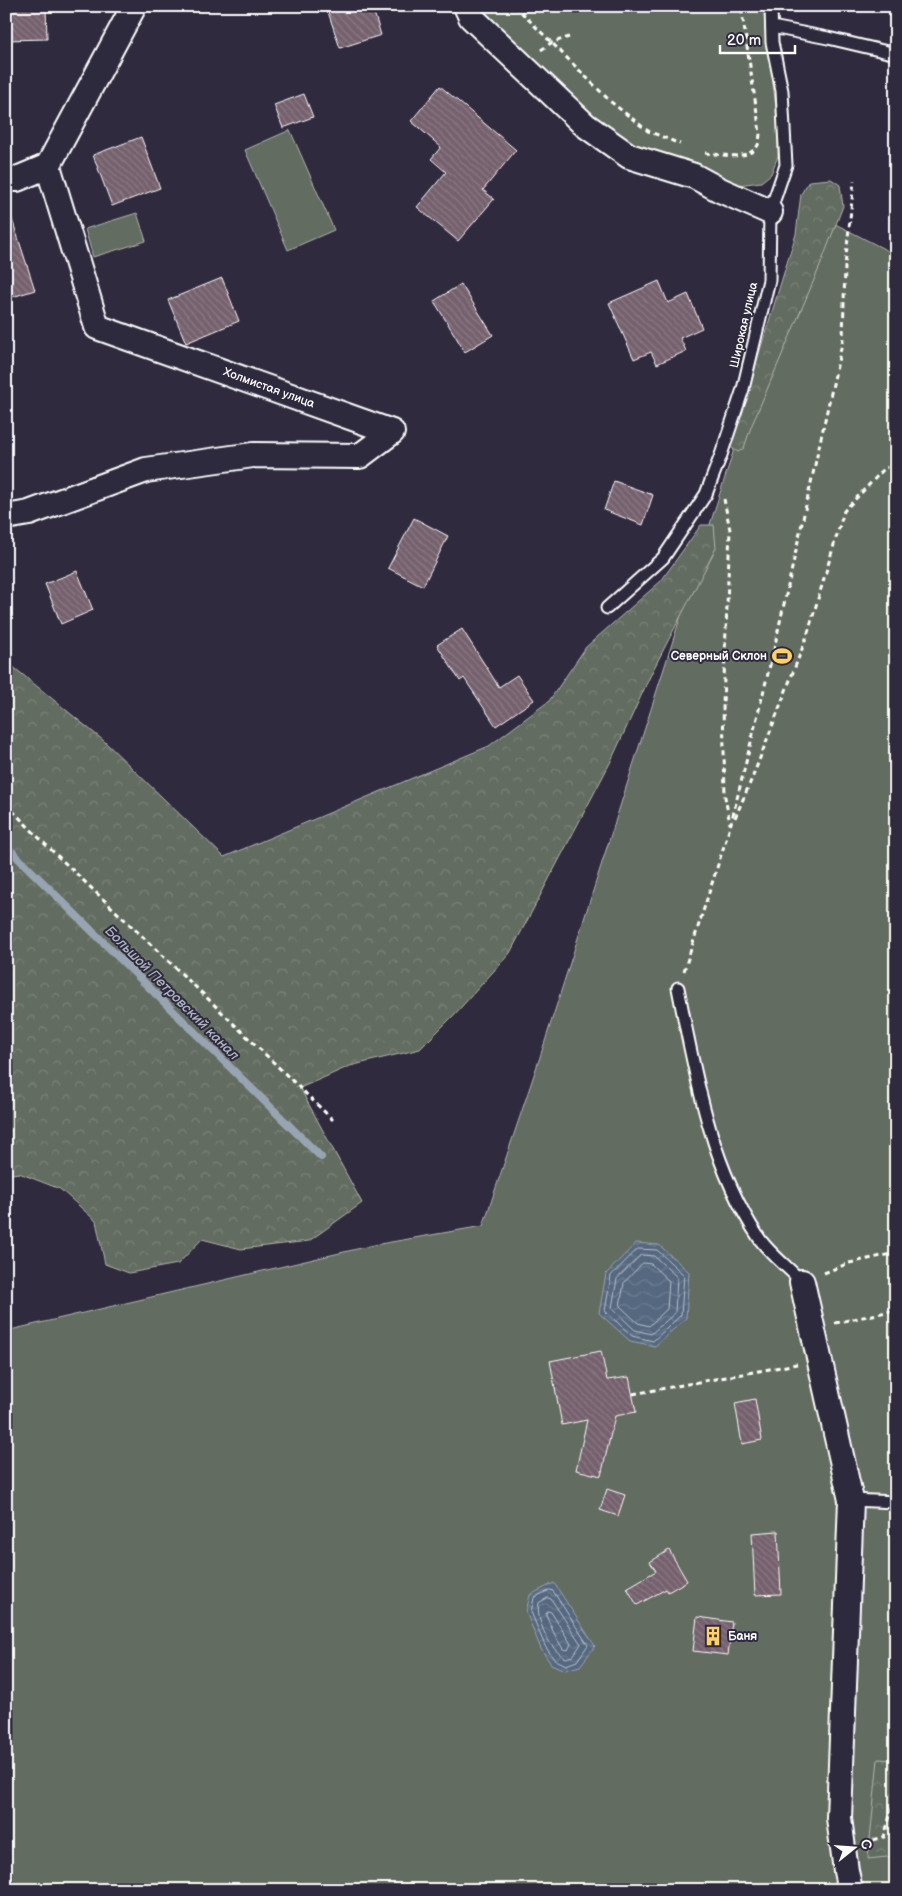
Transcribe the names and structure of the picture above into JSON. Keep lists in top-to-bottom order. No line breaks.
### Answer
{"streets":{"street":["Холмистая улица"],"lane":["Широкая улица"]},"water":["Большой Петровский канал"],"places":{"sports":["Северный Склон"],"building":["Баня"]},"scale_bar":"20 m","north":"right"}
